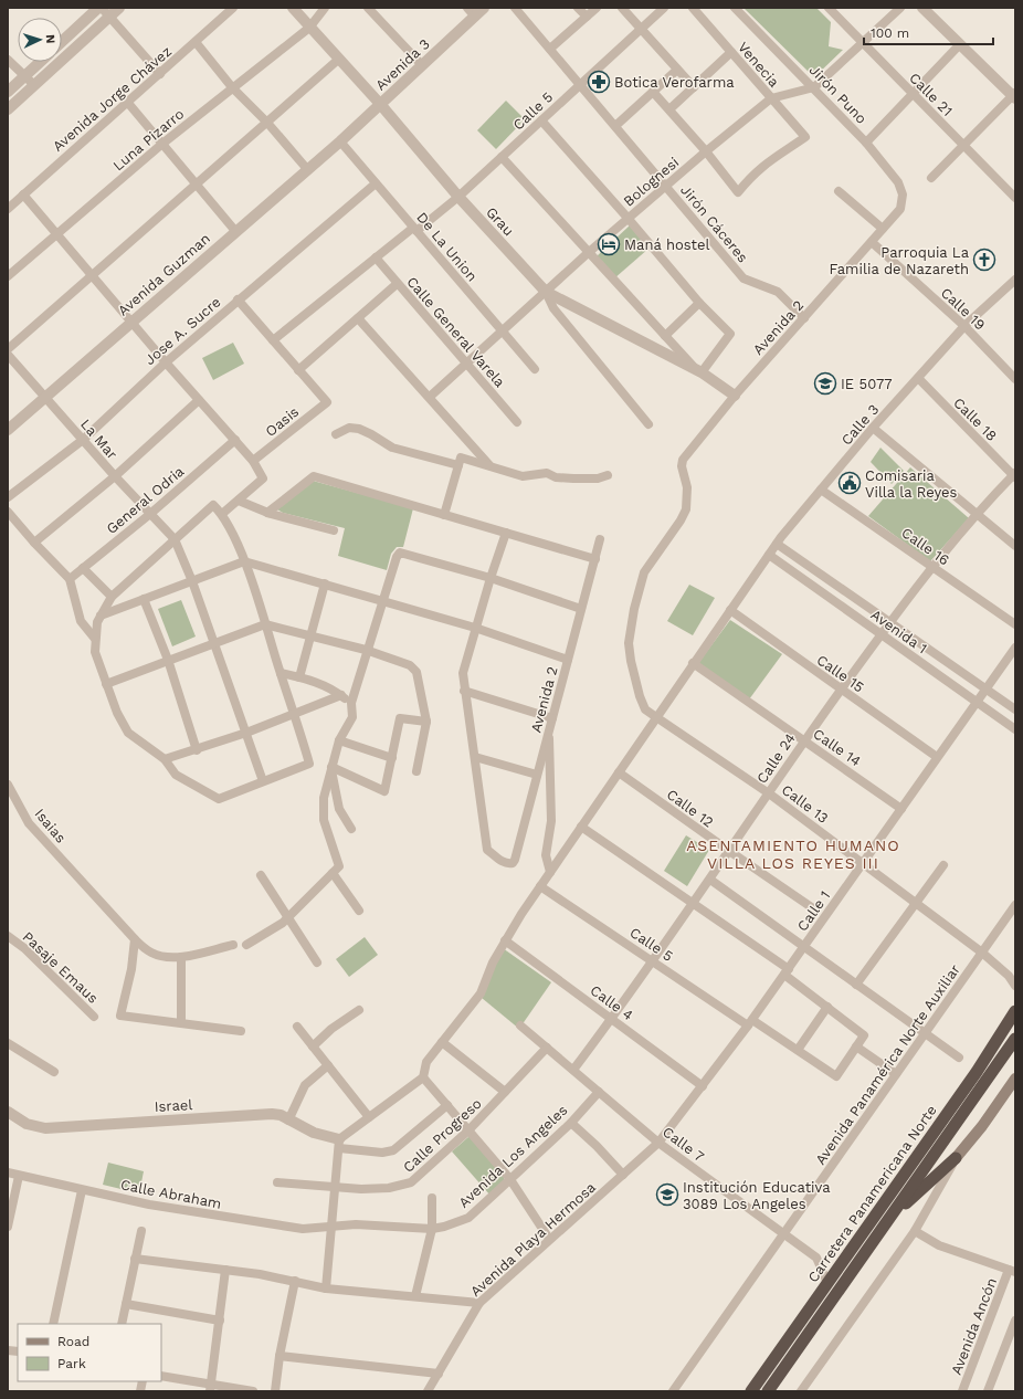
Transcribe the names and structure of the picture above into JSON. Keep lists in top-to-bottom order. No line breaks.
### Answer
{"streets":{"highway":["Carretera Panamericana Norte"],"street":["Avenida 3","Venecia","Jirón Puno","Calle 21","Avenida Jorge Chávez","Calle 5","Luna Pizarro","Bolognesi","Grau","Jirón Cáceres","De La Union","Avenida Guzman","Calle 19","Avenida 2","Jose A. Sucre","Calle General Varela","Calle 18","Oasis","Calle 3","La Mar","General Odria","Calle 16","Avenida 1","Calle 15","Calle 14","Calle 24","Calle 13","Calle 12","Isaias","Calle 1","Pasaje Emaus","Calle 4","Avenida Panamérica Norte Auxiliar","Israel","Calle Progreso","Calle 7","Avenida Los Angeles","Calle Abraham","Avenida Playa Hermosa","Avenida Ancón"]},"crossings":[["Avenida 3","Grau"],["Avenida 3","De La Union"],["Avenida 3","Avenida Guzman"],["Venecia","Bolognesi"],["Jirón Puno","Bolognesi"],["Jirón Puno","Avenida 2"],["Calle 21","Bolognesi"],["Calle 5","Grau"],["Calle 5","Jirón Cáceres"],["Calle 5","De La Union"],["Calle 5","Calle General Varela"],["Calle 5","Calle 3"],["Calle 5","Calle 24"],["Calle 5","Calle 1"],["Luna Pizarro","Grau"],["Bolognesi","Grau"],["Bolognesi","Jirón Cáceres"],["Bolognesi","De La Union"],["Bolognesi","Calle General Varela"],["Grau","Avenida 2"],["Jirón Cáceres","Avenida 2"],["De La Union","Avenida Guzman"],["De La Union","Jose A. Sucre"],["Avenida Guzman","La Mar"],["Calle 19","Avenida 2"],["Calle 19","Calle 3"],["Avenida 2","Calle 13"],["Jose A. Sucre","La Mar"],["Calle 18","Calle 3"],["Calle 18","Calle 24"],["Calle 3","Calle 16"],["Calle 3","Avenida 1"],["Calle 3","Calle 15"],["Calle 3","Calle 14"],["Calle 3","Calle 13"],["Calle 3","Calle 12"],["Calle 3","Calle 4"],["La Mar","General Odria"],["Calle 16","Calle 24"],["Avenida 1","Calle 24"],["Avenida 1","Calle 1"],["Calle 15","Calle 24"],["Calle 15","Calle 1"],["Calle 14","Calle 24"],["Calle 14","Calle 1"],["Calle 24","Calle 13"],["Calle 24","Calle 12"],["Calle 24","Calle 4"],["Calle 24","Calle 7"],["Calle 13","Calle 1"],["Calle 13","Avenida Panamérica Norte Auxiliar"],["Calle 1","Calle 4"],["Calle 1","Calle 7"],["Calle 1","Avenida Playa Hermosa"],["Avenida Panamérica Norte Auxiliar","Calle 7"],["Calle Progreso","Calle 7"],["Calle 7","Avenida Los Angeles"],["Calle 7","Carretera Panamericana Norte"],["Calle 7","Avenida Playa Hermosa"],["Avenida Los Angeles","Calle Abraham"]],"districts":["ASENTAMIENTO HUMANO VILLA LOS REYES III"],"places":{"pharmacy":["Botica Verofarma"],"hotel":["Maná hostel"],"church":["Parroquia La Familia de Nazareth"],"school or university":["IE 5077","Institución Educativa 3089 Los Angeles"],"public building":["Comisaria Villa la Reyes"]},"legend":["Road","Park"],"scale_bar":"100 m","north":"right"}
